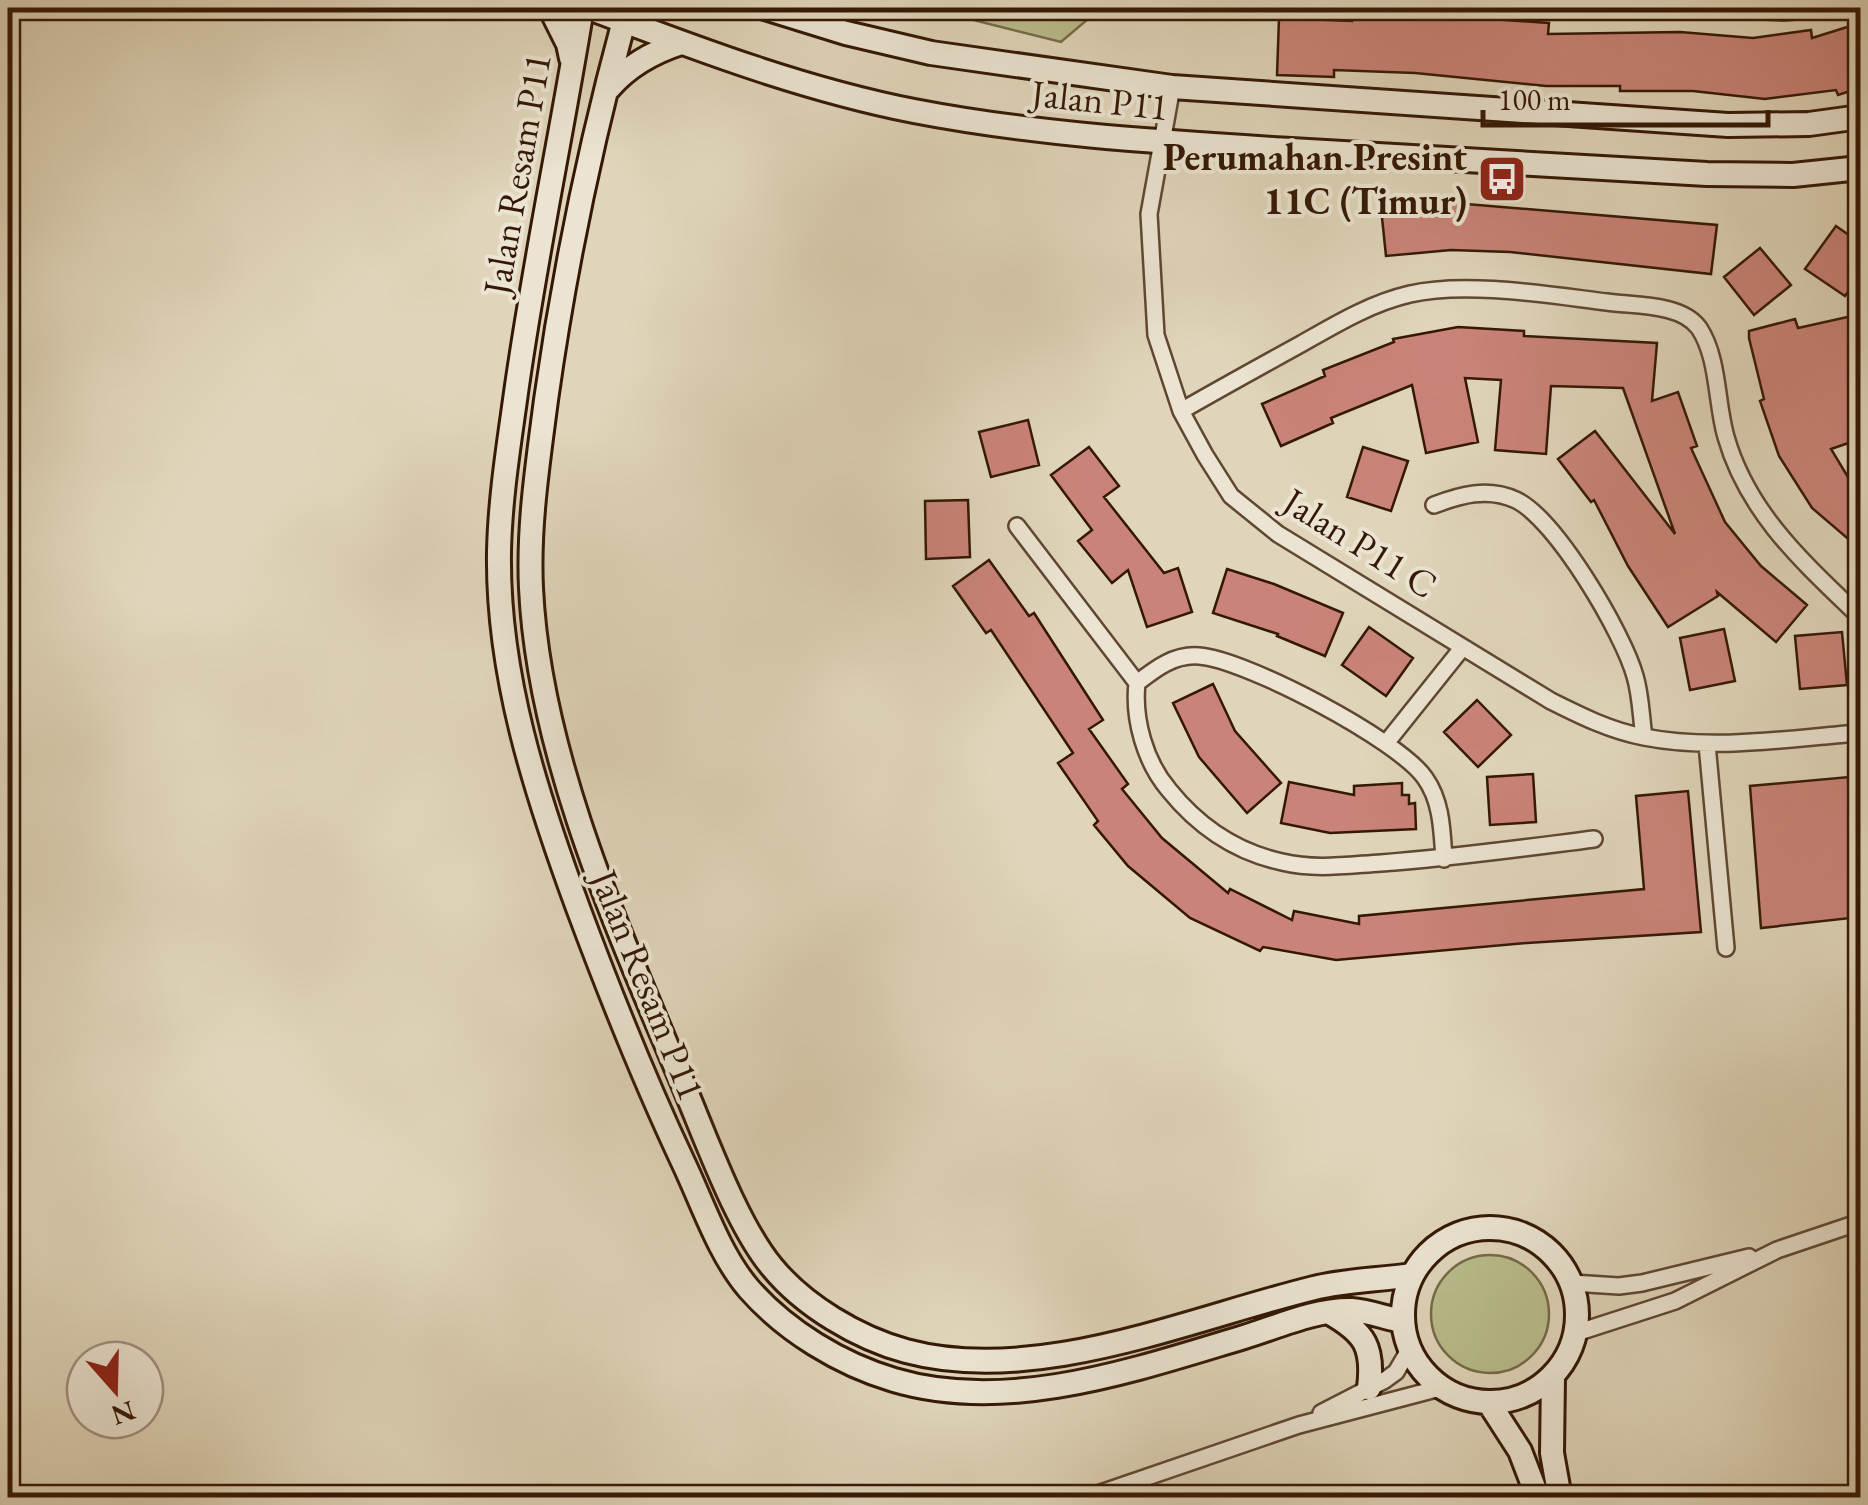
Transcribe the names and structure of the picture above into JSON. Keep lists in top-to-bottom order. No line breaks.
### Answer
{"streets":{"main road":["Jalan P11","Jalan Resam P11"],"street":["Jalan P11 C"]},"crossings":[["Jalan P11","Jalan Resam P11"],["Jalan P11","Jalan P11 C"]],"places":{"bus stop":["Perumahan Presint 11C (Timur)"]},"scale_bar":"100 m","north":"bottom"}
